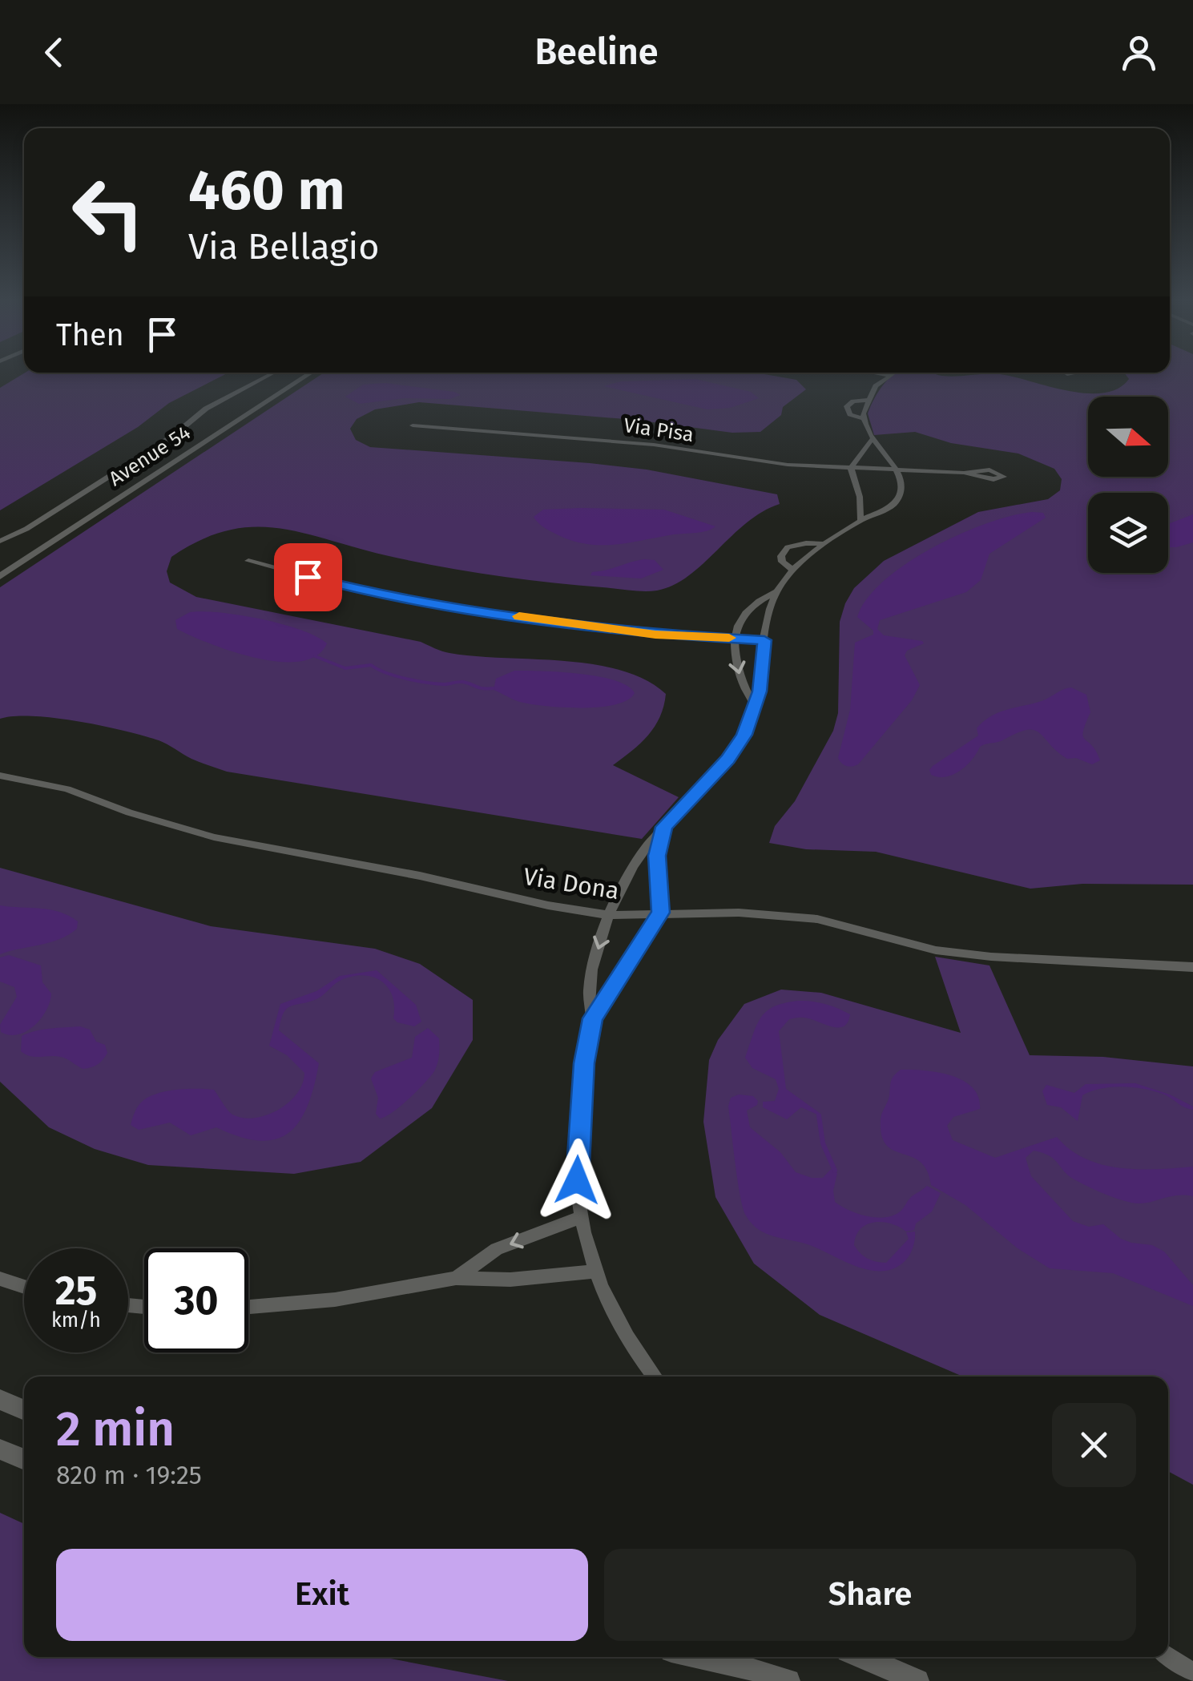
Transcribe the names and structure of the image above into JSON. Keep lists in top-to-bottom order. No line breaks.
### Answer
{"streets":{"street":["Via Pisa","Avenue 54","Via Dona"]},"north":"right","page":{"header":"Beeline","turn":["460 m","Via Bellagio"],"then":"Then","speed":"25 km/h","limit":"30","heading":["2 min","820 m · 19:25"],"buttons":["Exit","Share"]}}
